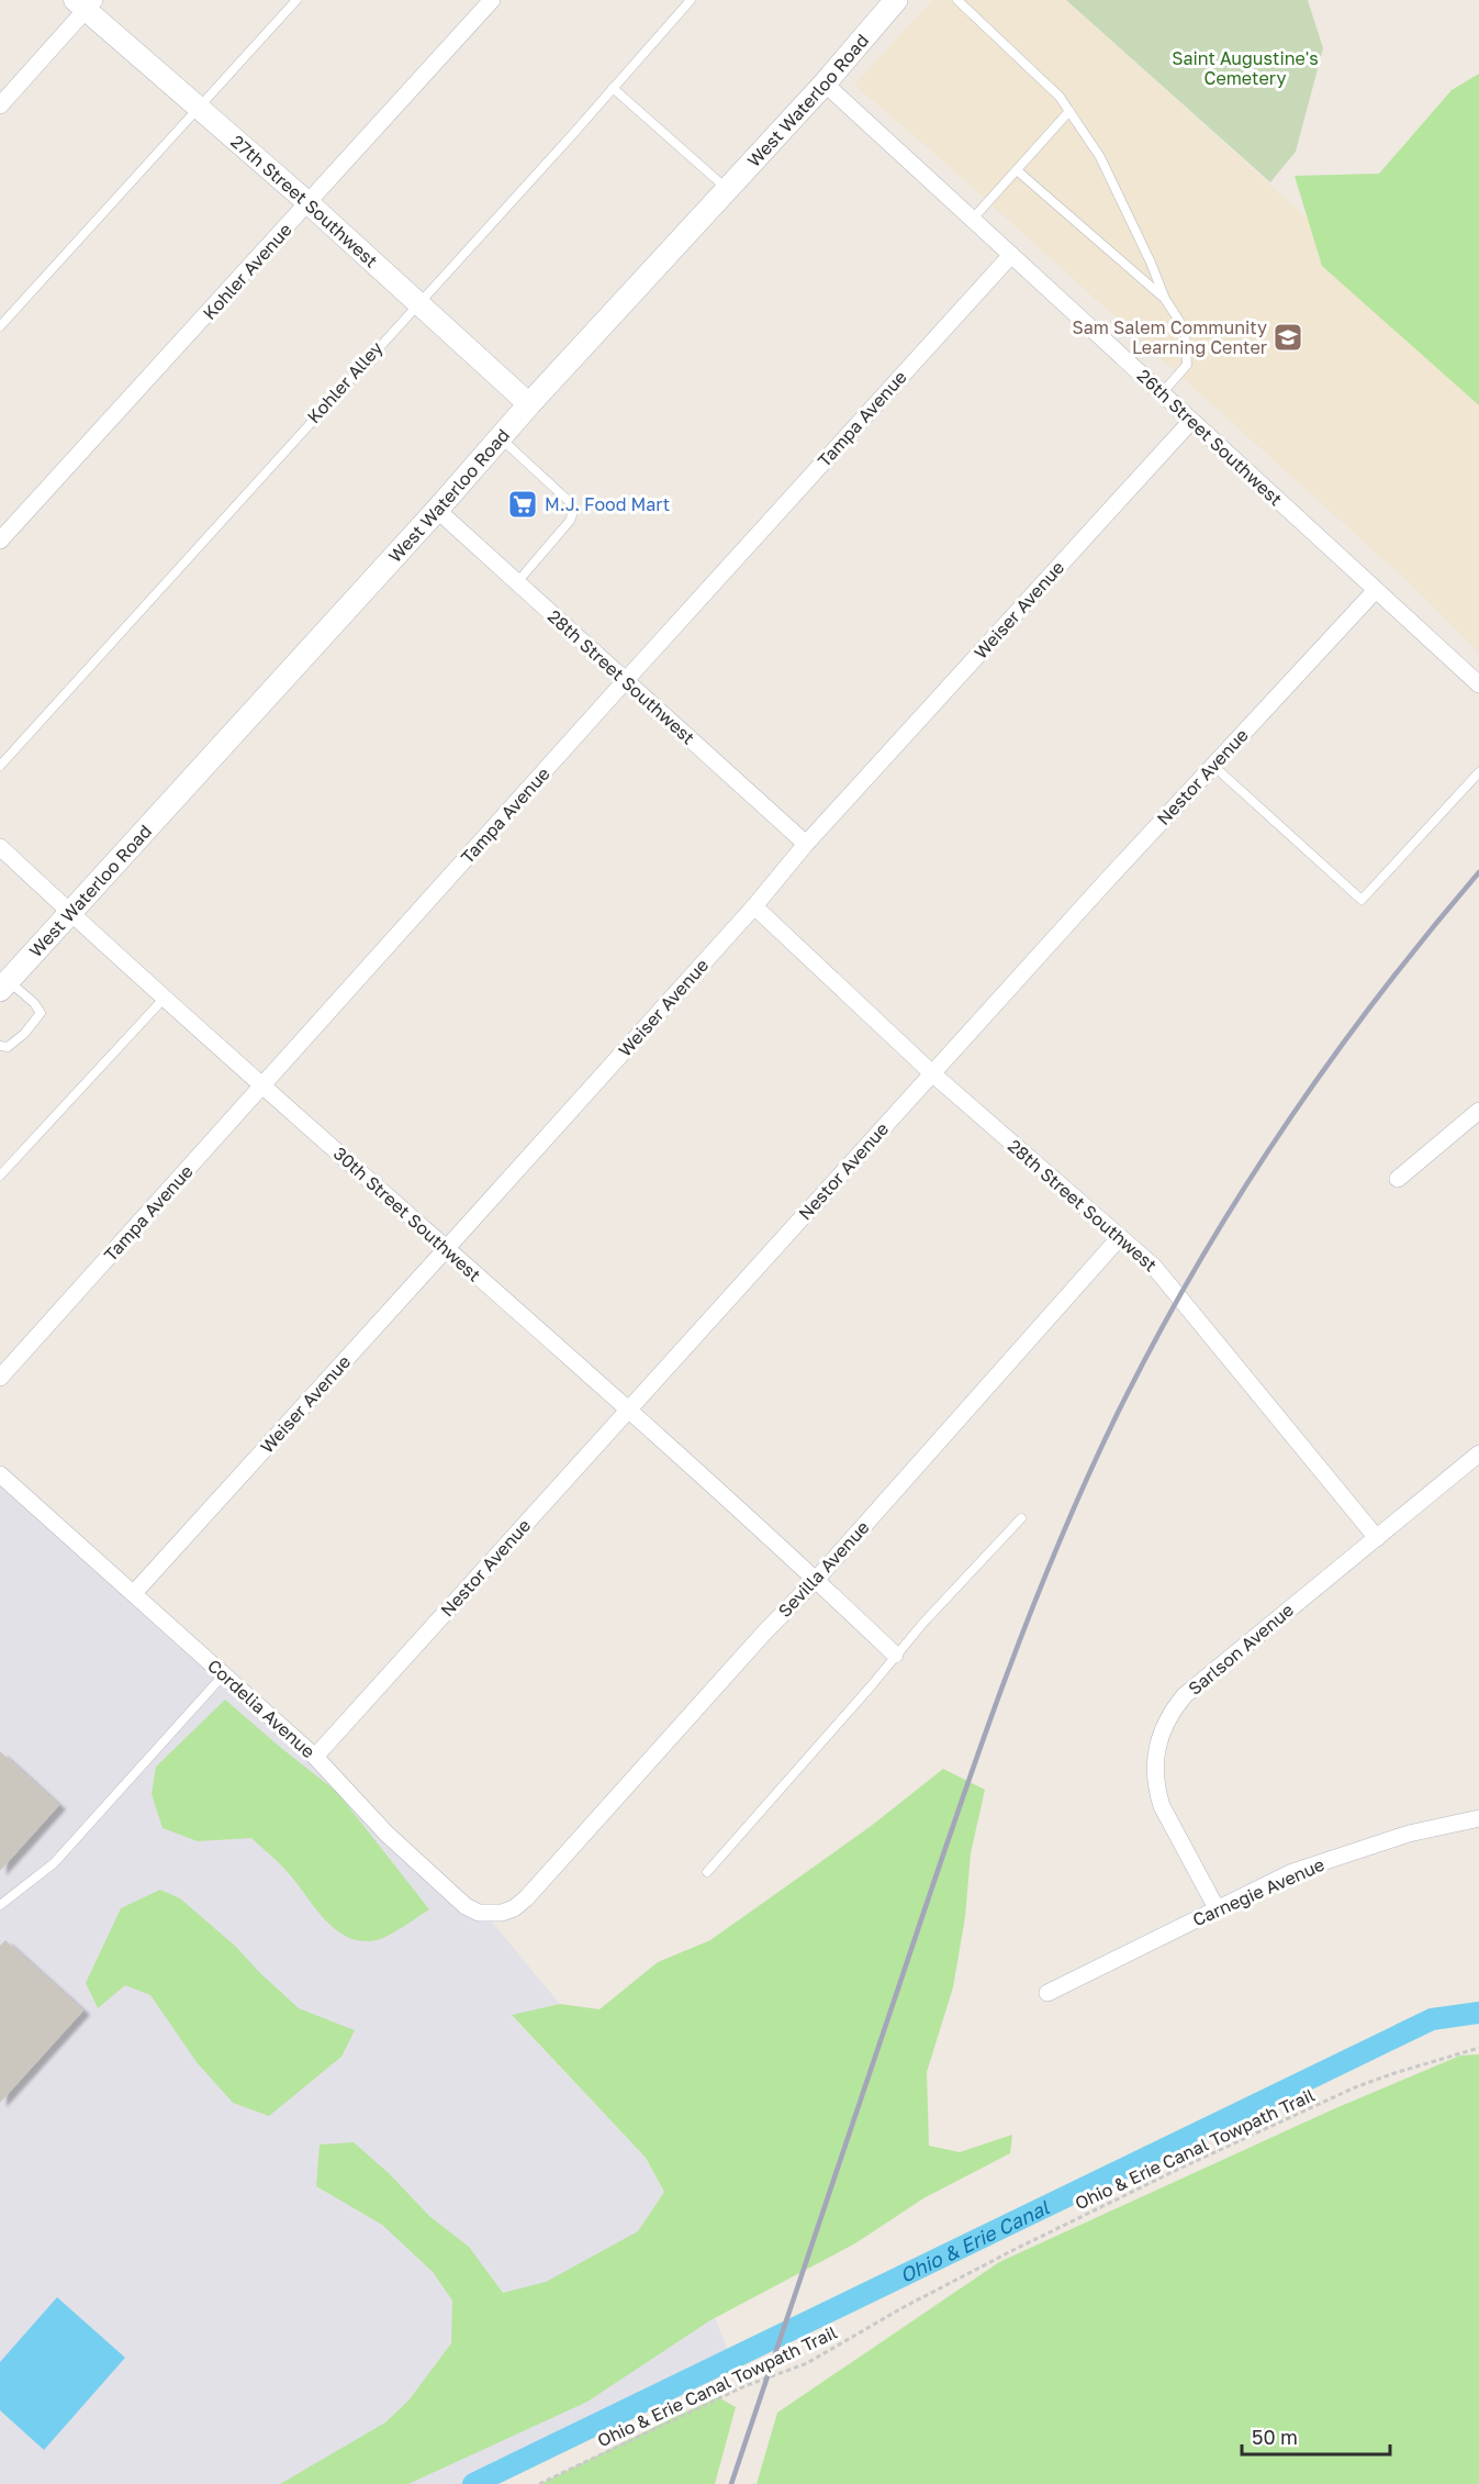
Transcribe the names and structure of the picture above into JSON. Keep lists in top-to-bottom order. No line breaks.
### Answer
{"streets":{"main road":["West Waterloo Road"],"street":["27th Street Southwest","Kohler Avenue","Tampa Avenue","26th Street Southwest","Weiser Avenue","28th Street Southwest","Nestor Avenue","30th Street Southwest","Sevilla Avenue","Sarlson Avenue","Cordelia Avenue","Carnegie Avenue"],"lane":["Kohler Alley"],"path":["Ohio & Erie Canal Towpath Trail"]},"crossings":[["West Waterloo Road","27th Street Southwest"],["West Waterloo Road","26th Street Southwest"],["West Waterloo Road","28th Street Southwest"],["West Waterloo Road","30th Street Southwest"],["27th Street Southwest","Kohler Avenue"],["27th Street Southwest","Kohler Alley"],["Tampa Avenue","26th Street Southwest"],["Tampa Avenue","28th Street Southwest"],["Tampa Avenue","30th Street Southwest"],["26th Street Southwest","Weiser Avenue"],["26th Street Southwest","Nestor Avenue"],["Weiser Avenue","28th Street Southwest"],["Weiser Avenue","30th Street Southwest"],["Weiser Avenue","Cordelia Avenue"],["28th Street Southwest","Nestor Avenue"],["28th Street Southwest","Sevilla Avenue"],["28th Street Southwest","Sarlson Avenue"],["Nestor Avenue","30th Street Southwest"],["Nestor Avenue","Cordelia Avenue"],["30th Street Southwest","Sevilla Avenue"],["Sevilla Avenue","Cordelia Avenue"],["Sarlson Avenue","Carnegie Avenue"]],"water":["Ohio & Erie Canal"],"parks":["Saint Augustine's Cemetery"],"places":{"school or university":["Sam Salem Community Learning Center"],"supermarket":["M.J. Food Mart"]},"scale_bar":"50 m"}
